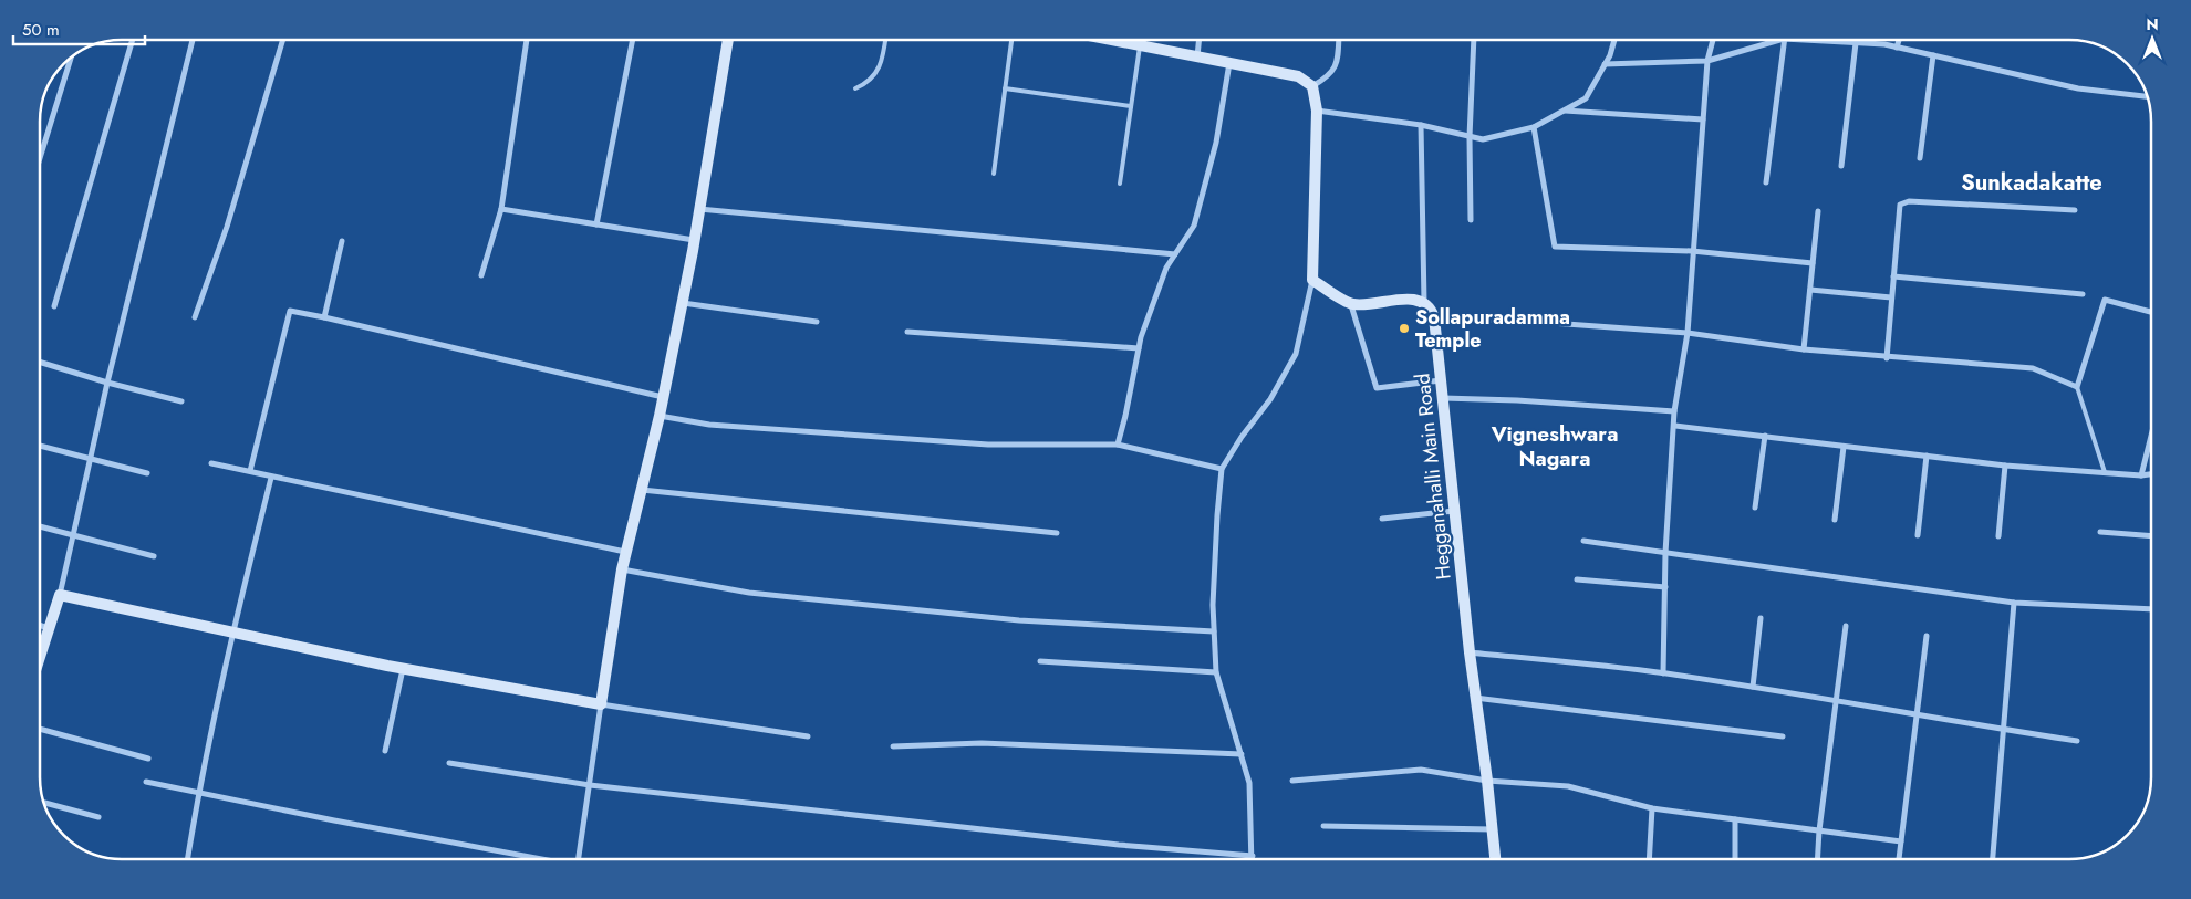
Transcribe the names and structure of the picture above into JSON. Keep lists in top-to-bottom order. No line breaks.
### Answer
{"streets":{"street":["Hegganahalli Main Road"]},"districts":["Sunkadakatte","Vigneshwara Nagara"],"places":["Sollapuradamma Temple"],"scale_bar":"50 m","north":"top"}
